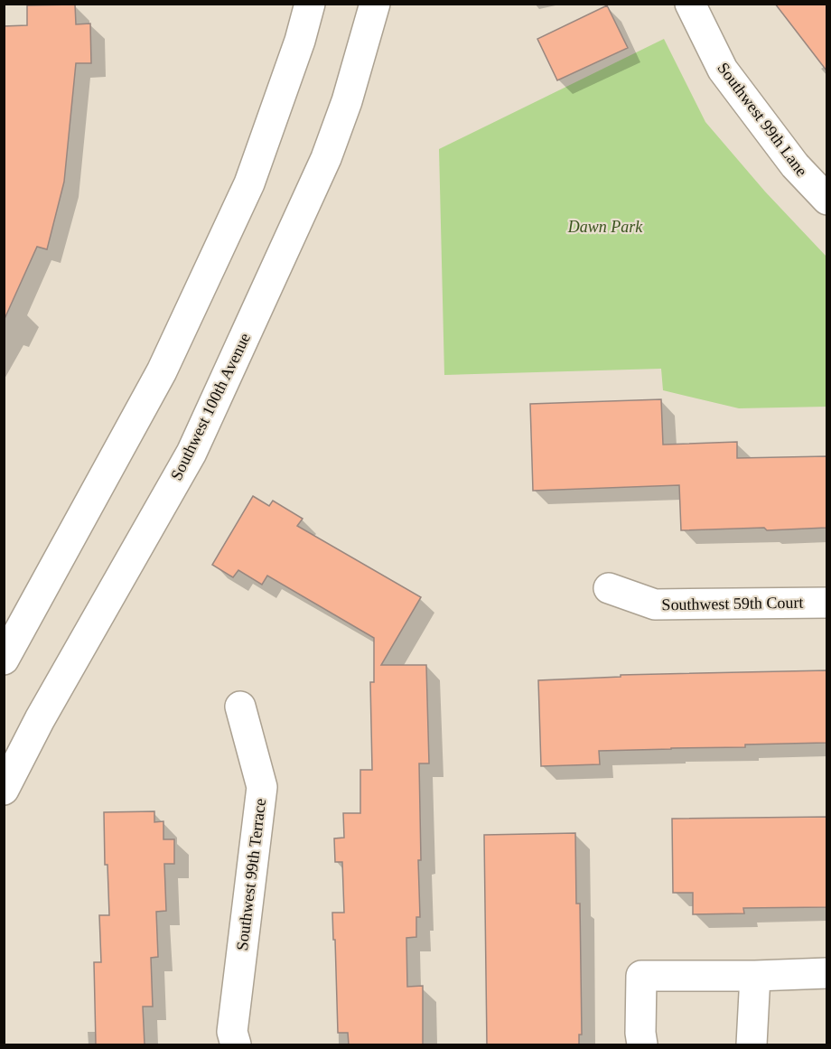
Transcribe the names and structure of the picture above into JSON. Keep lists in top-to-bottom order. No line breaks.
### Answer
{"streets":{"main road":["Southwest 99th Lane","Southwest 100th Avenue","Southwest 59th Court","Southwest 99th Terrace"]},"parks":["Dawn Park"]}
